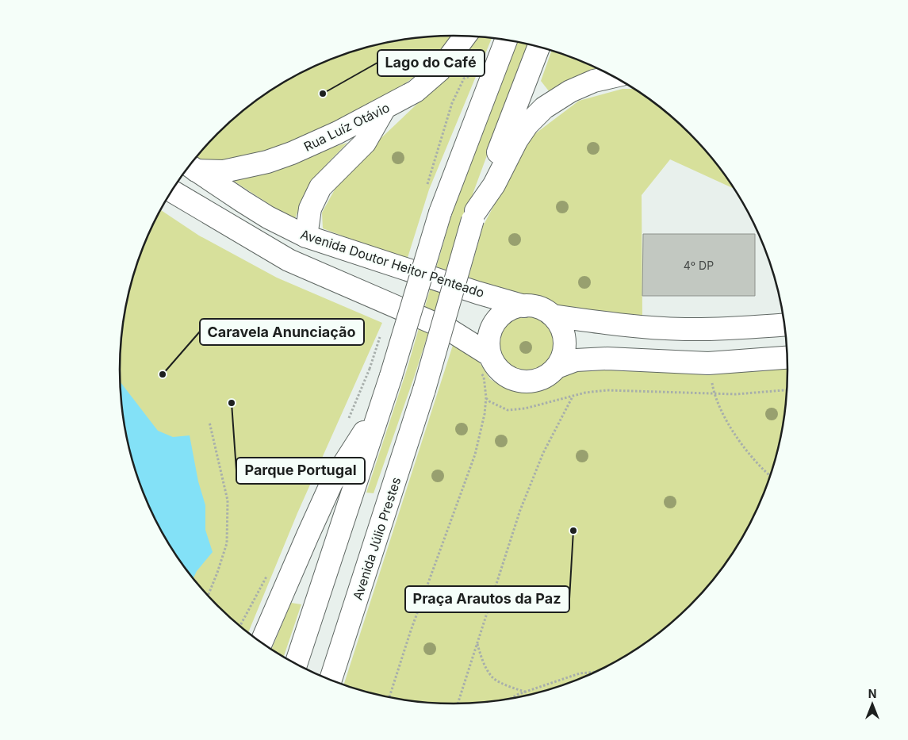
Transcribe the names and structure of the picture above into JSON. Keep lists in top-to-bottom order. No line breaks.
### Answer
{"streets":{"main road":["Rua Luíz Otávio","Avenida Doutor Heitor Penteado","Avenida Júlio Prestes"]},"crossings":[["Rua Luíz Otávio","Avenida Doutor Heitor Penteado"]],"places":["Lago do Café","Caravela Anunciação","Parque Portugal","Praça Arautos da Paz"],"house_numbers":["4º DP"],"north":"top"}
